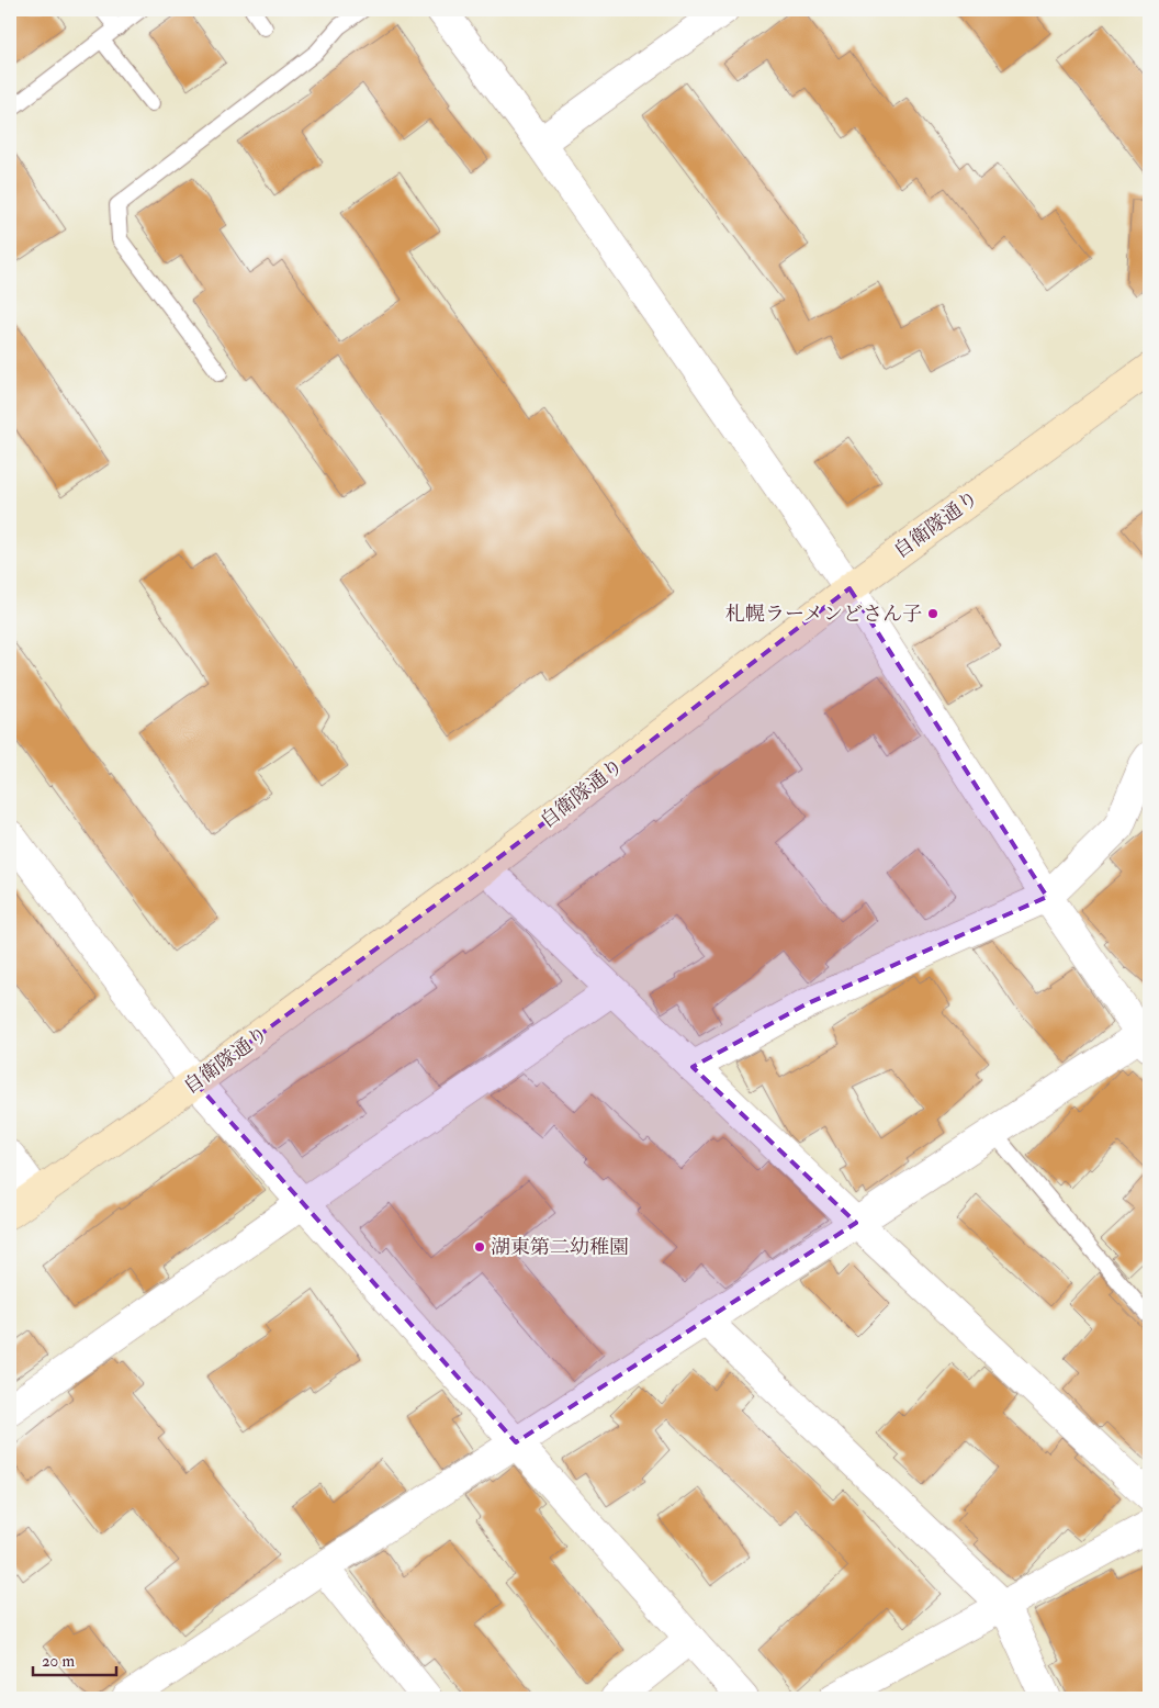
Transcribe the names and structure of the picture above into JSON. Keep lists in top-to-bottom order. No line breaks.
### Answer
{"streets":{"street":["自衛隊通り"]},"places":["札幌ラーメンどさん子","湖東第二幼稚園"],"scale_bar":"20 m"}
